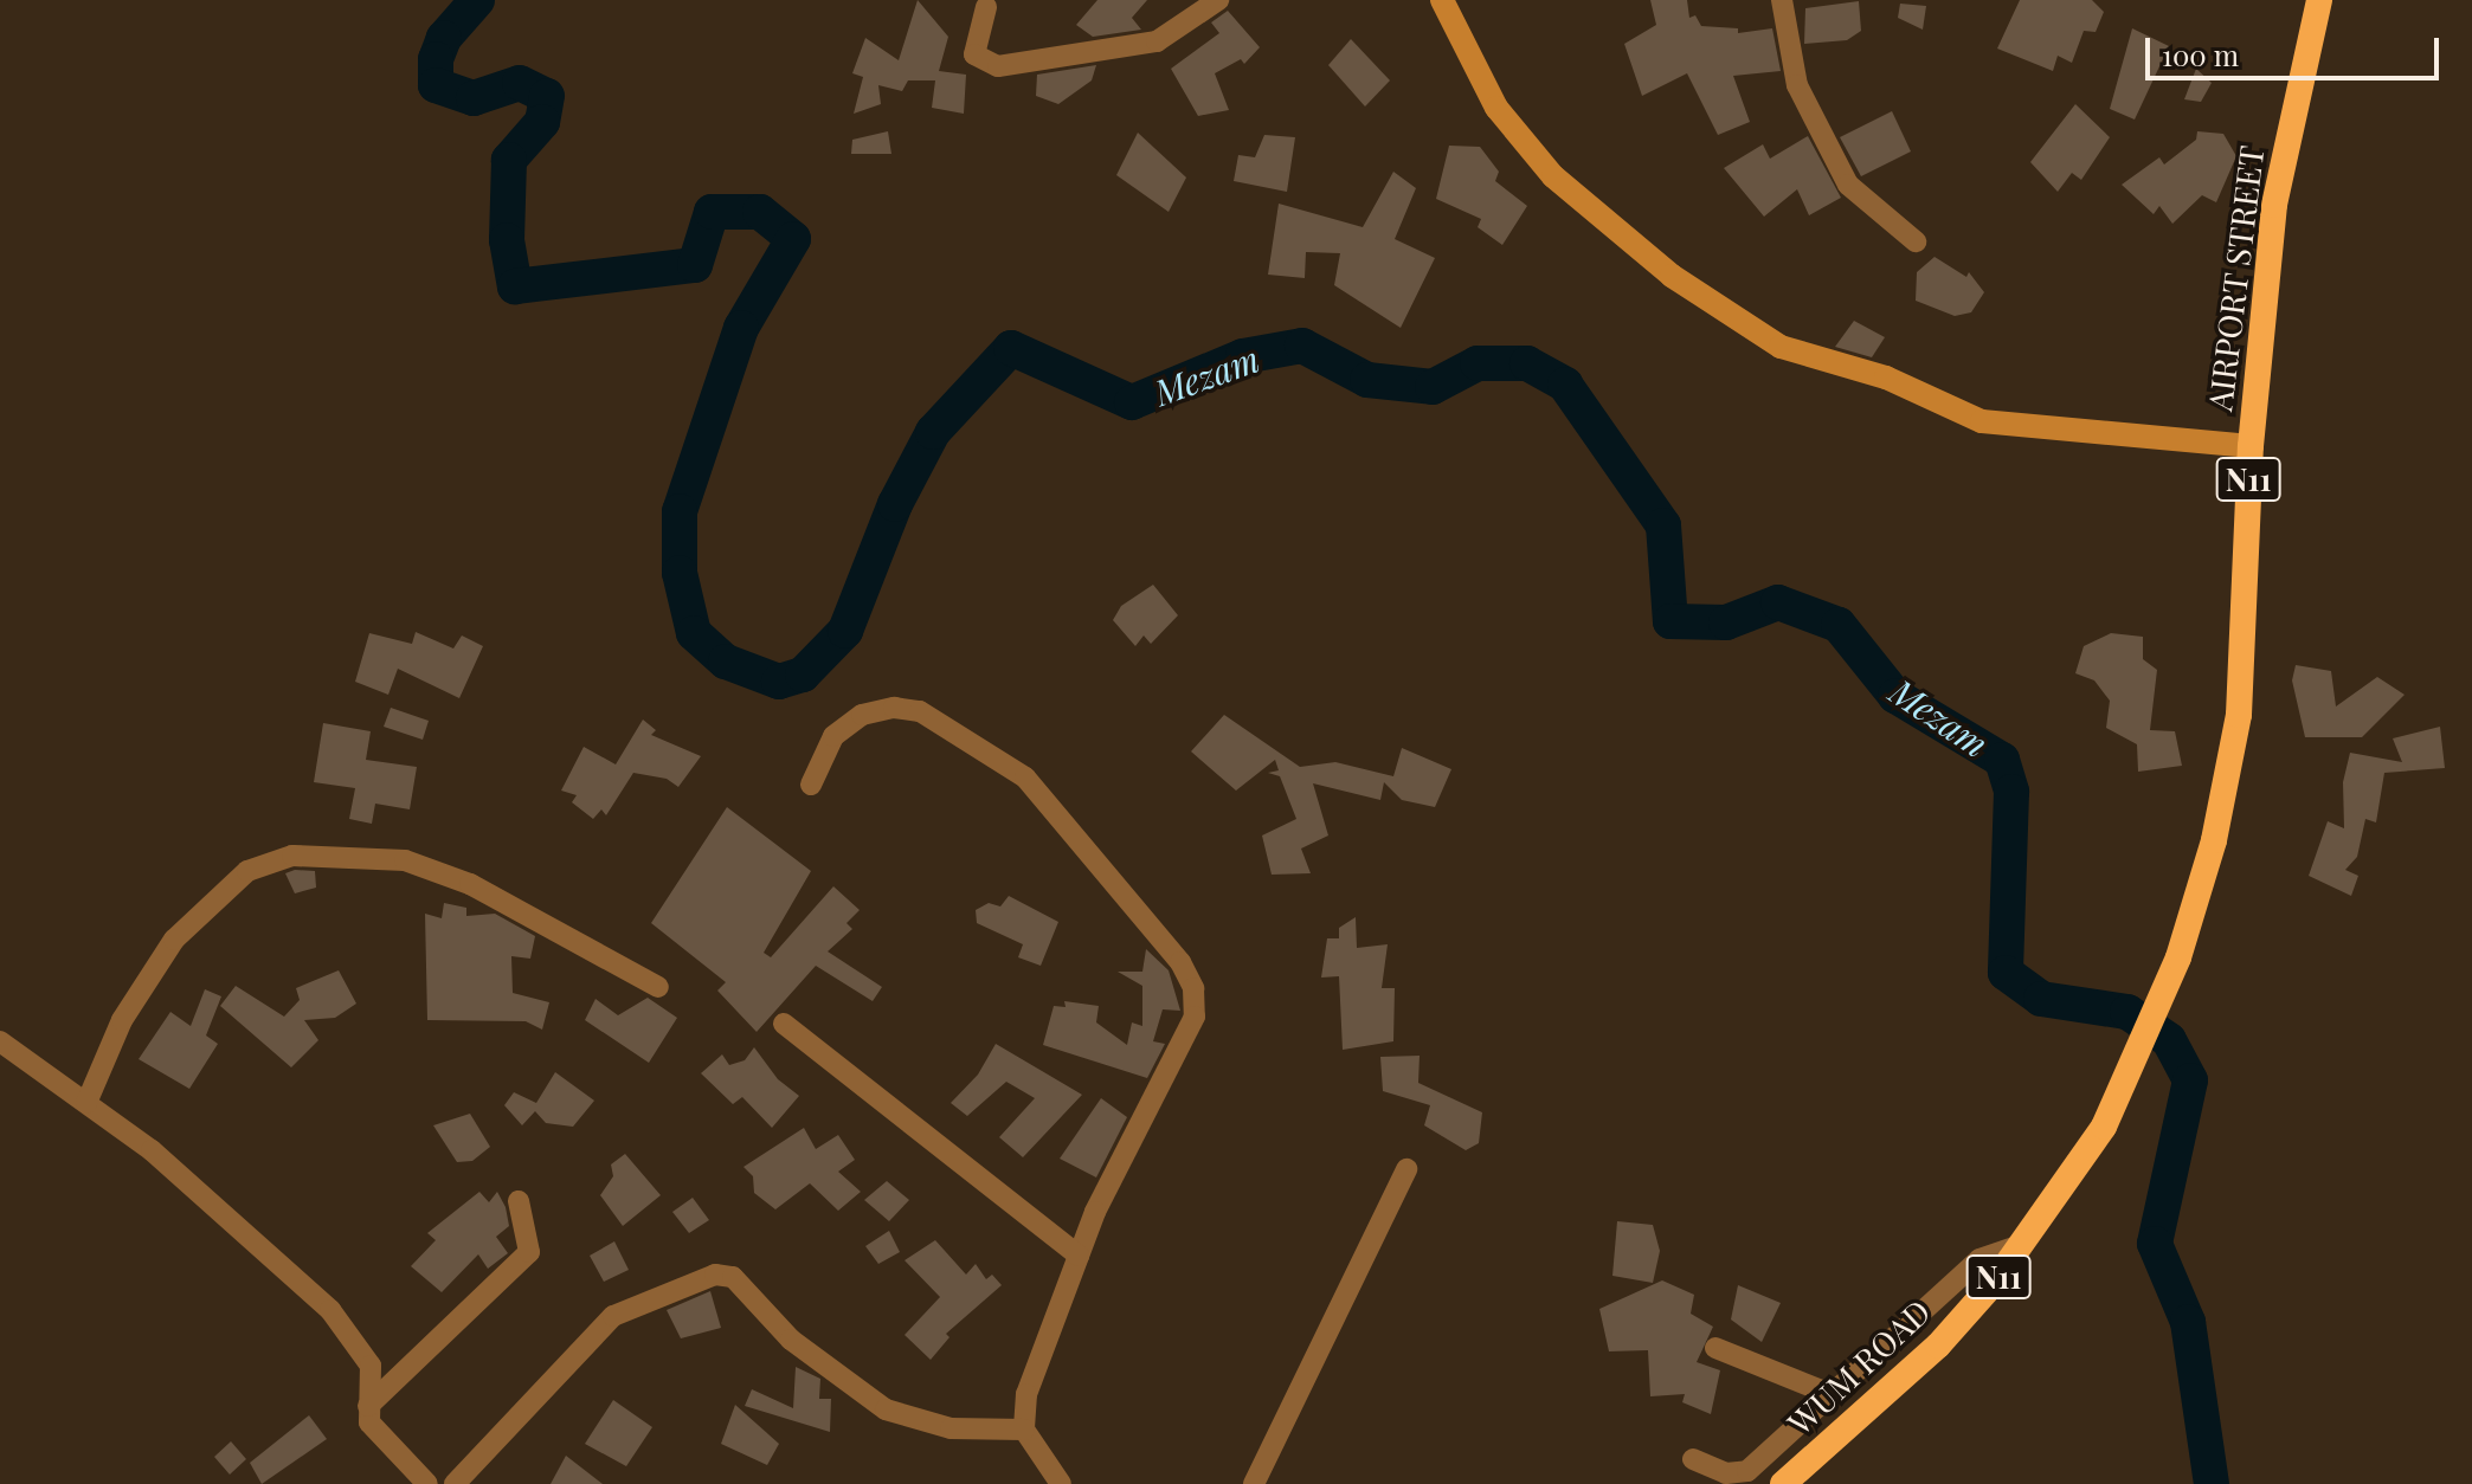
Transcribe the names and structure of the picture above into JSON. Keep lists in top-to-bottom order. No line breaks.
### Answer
{"streets":{"highway":["AIRPORT STREET","N11","WUM ROAD"]},"crossings":[["AIRPORT STREET","WUM ROAD"]],"water":["Mezam"],"scale_bar":"100 m"}
